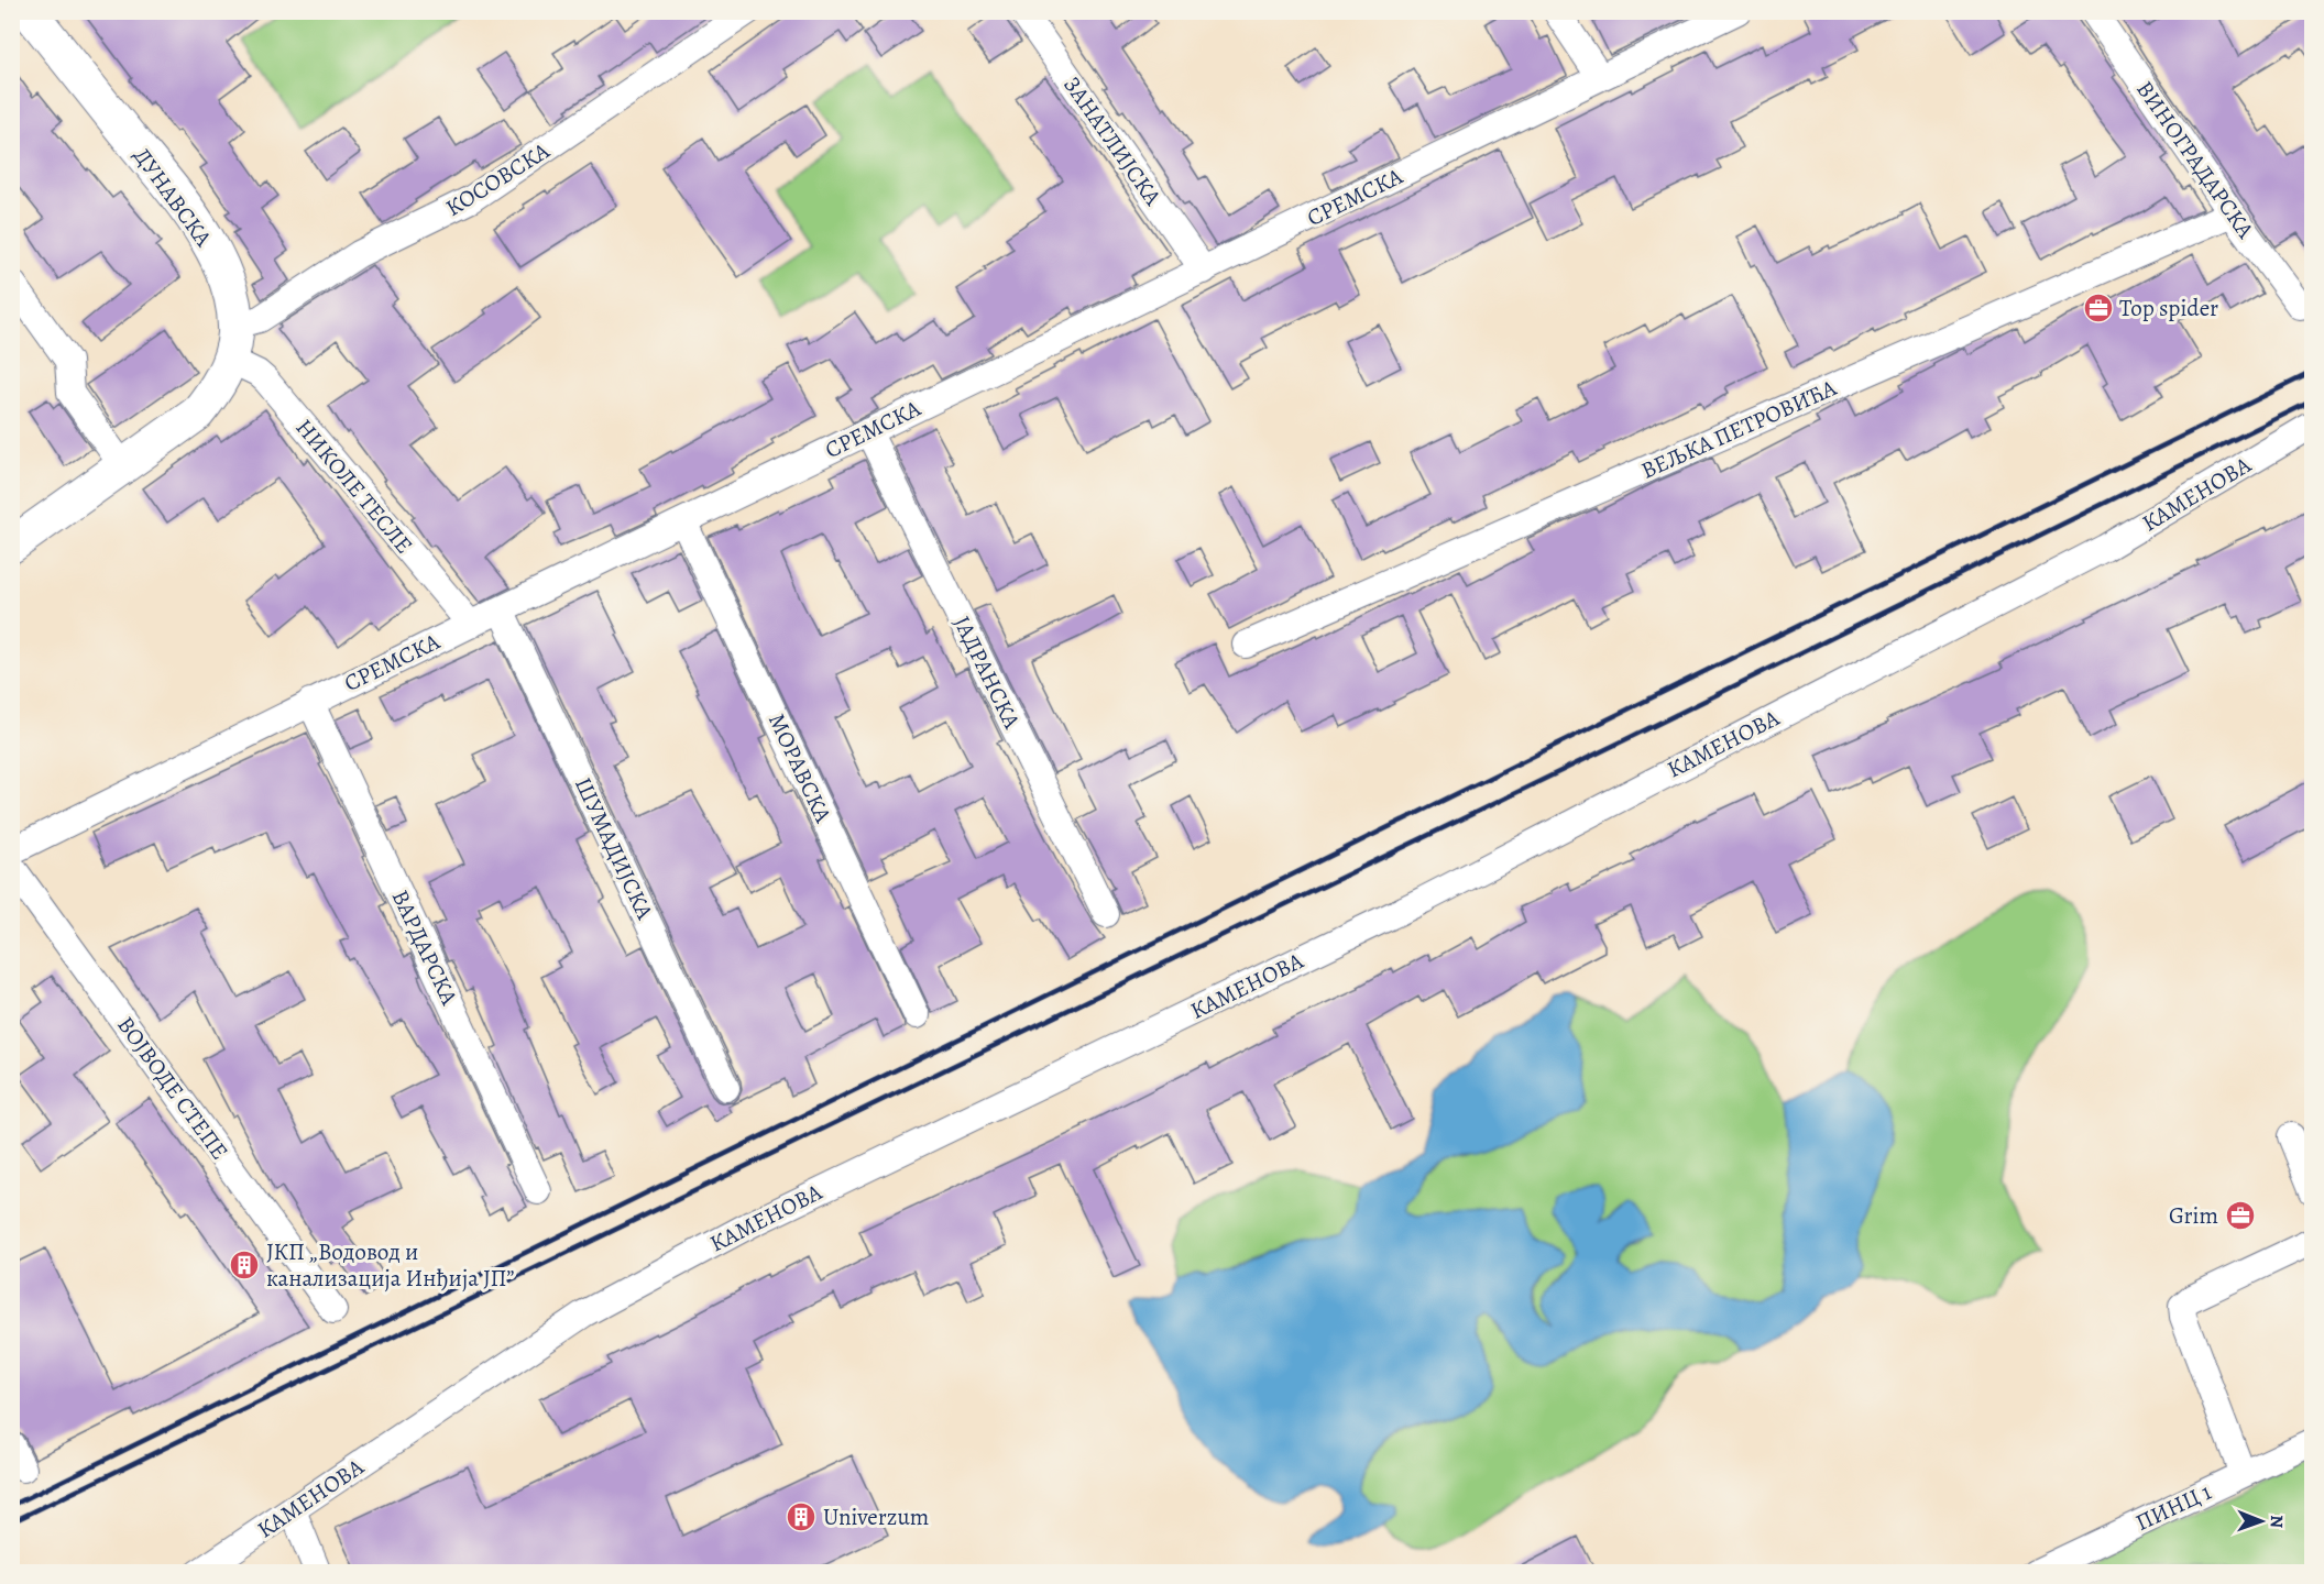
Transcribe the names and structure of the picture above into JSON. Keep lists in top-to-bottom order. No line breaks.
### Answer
{"streets":{"main road":["ДУНАВСКА"],"street":["ЗАНАТЛИЈСКА","ВИНОГРАДАРСКА","КОСОВСКА","СРЕМСКА","ВЕЉКА ПЕТРОВИЋА","НИКОЛЕ ТЕСЛЕ","КАМЕНОВА","ЈАДРАНСКА","МОРАВСКА","ШУМАДИЈСКА","ВАРДАРСКА","ВОЈВОДЕ СТЕПЕ","ПИНЦ 1"]},"crossings":[["ЗАНАТЛИЈСКА","СРЕМСКА"],["ВИНОГРАДАРСКА","ВЕЉКА ПЕТРОВИЋА"],["КОСОВСКА","ДУНАВСКА"],["ДУНАВСКА","НИКОЛЕ ТЕСЛЕ"],["СРЕМСКА","НИКОЛЕ ТЕСЛЕ"],["СРЕМСКА","ЈАДРАНСКА"],["СРЕМСКА","МОРАВСКА"],["СРЕМСКА","ШУМАДИЈСКА"],["СРЕМСКА","ВАРДАРСКА"]],"places":{"office":["Top spider","Grim"],"building":["ЈКП „Водовод и канализација Инђија ЈП”","Univerzum"]},"north":"right"}
